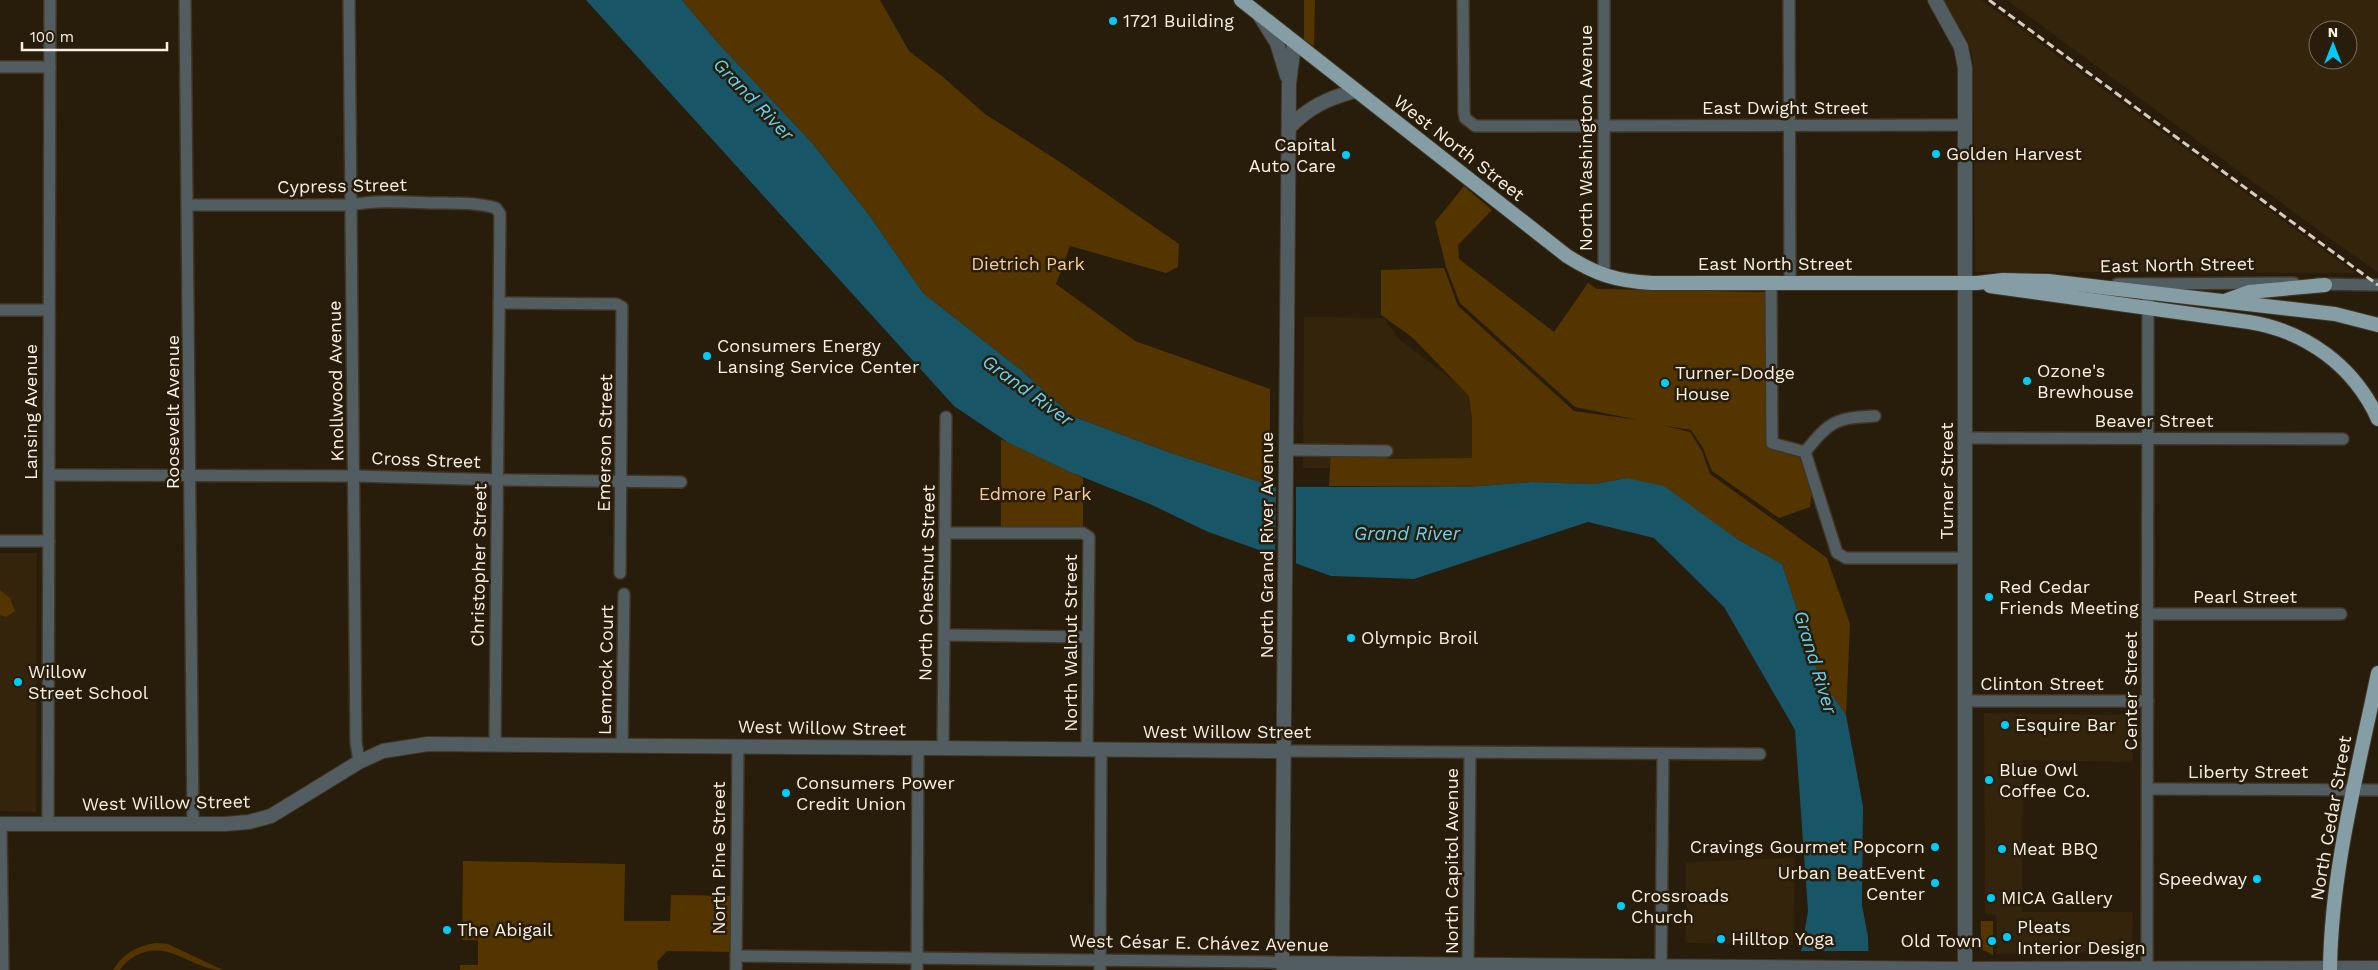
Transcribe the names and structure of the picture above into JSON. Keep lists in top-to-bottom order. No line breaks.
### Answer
{"streets":{"main road":["West North Street","East North Street","North Cedar Street"],"street":["East Dwight Street","North Washington Avenue","Cypress Street","Knollwood Avenue","Lansing Avenue","Roosevelt Avenue","Beaver Street","Emerson Street","Cross Street","Turner Street","North Grand River Avenue","Christopher Street","North Chestnut Street","Pearl Street","North Walnut Street","Lemrock Court","Clinton Street","Center Street","West Willow Street","Liberty Street","North Pine Street","North Capitol Avenue","West César E. Chávez Avenue"]},"crossings":[["East Dwight Street","North Washington Avenue"],["East Dwight Street","Turner Street"],["North Washington Avenue","West North Street"],["North Washington Avenue","East North Street"],["West North Street","East North Street"],["West North Street","North Grand River Avenue"],["Cypress Street","Knollwood Avenue"],["Cypress Street","Roosevelt Avenue"],["Cypress Street","Christopher Street"],["East North Street","Turner Street"],["East North Street","Center Street"],["Knollwood Avenue","Cross Street"],["Knollwood Avenue","West Willow Street"],["Lansing Avenue","Cross Street"],["Lansing Avenue","West Willow Street"],["Roosevelt Avenue","Cross Street"],["Roosevelt Avenue","West Willow Street"],["Beaver Street","Turner Street"],["Beaver Street","Center Street"],["Emerson Street","Cross Street"],["Emerson Street","Christopher Street"],["Cross Street","Christopher Street"],["Turner Street","Clinton Street"],["Turner Street","West César E. Chávez Avenue"],["North Grand River Avenue","West Willow Street"],["North Grand River Avenue","West César E. Chávez Avenue"],["Christopher Street","West Willow Street"],["North Chestnut Street","North Walnut Street"],["North Chestnut Street","West Willow Street"],["Pearl Street","Center Street"],["North Walnut Street","West Willow Street"],["North Walnut Street","West César E. Chávez Avenue"],["Lemrock Court","West Willow Street"],["Clinton Street","Center Street"],["Center Street","Liberty Street"],["Center Street","West César E. Chávez Avenue"],["West Willow Street","North Pine Street"],["West Willow Street","North Capitol Avenue"],["Liberty Street","North Cedar Street"],["North Cedar Street","West César E. Chávez Avenue"],["North Pine Street","West César E. Chávez Avenue"],["North Capitol Avenue","West César E. Chávez Avenue"]],"water":["Grand River"],"parks":["Dietrich Park","Edmore Park"],"places":["1721 Building","Golden Harvest","Capital Auto Care","Consumers Energy Lansing Service Center","Ozone's Brewhouse","Turner-Dodge House","Red Cedar Friends Meeting","Olympic Broil","Willow Street School","Esquire Bar","Blue Owl Coffee Co.","Consumers Power Credit Union","Cravings Gourmet Popcorn","Meat BBQ","Speedway","Urban BeatEvent Center","MICA Gallery","Crossroads Church","The Abigail","Pleats Interior Design","Hilltop Yoga","Old Town"],"scale_bar":"100 m","north":"top"}
